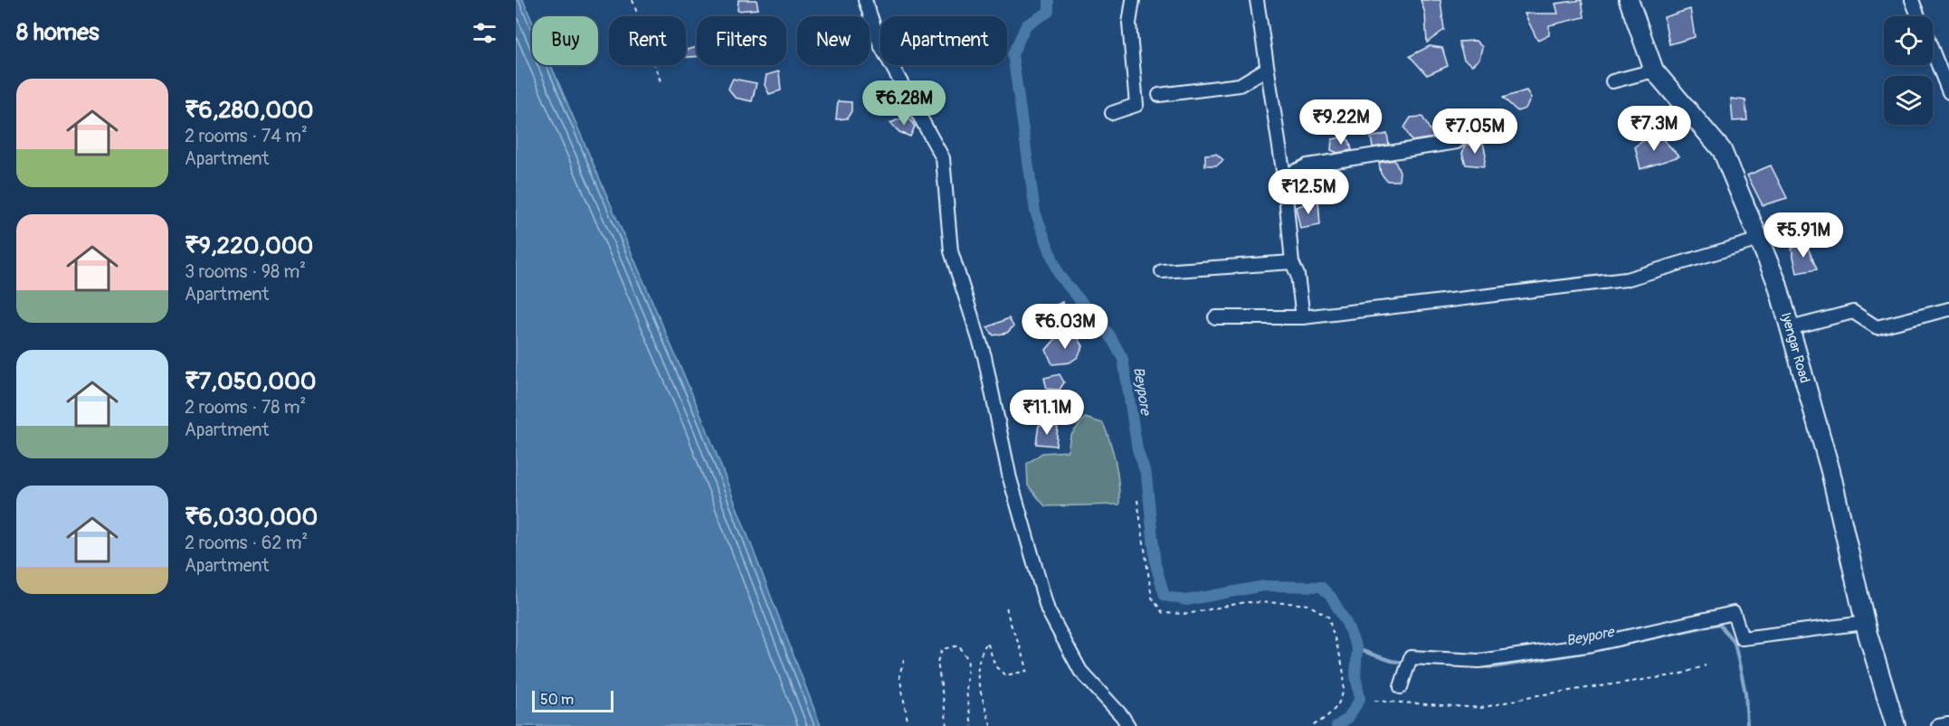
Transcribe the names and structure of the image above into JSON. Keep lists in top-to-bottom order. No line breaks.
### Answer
{"streets":{"main road":["Iyengar Road"]},"water":["Beypore"],"scale_bar":"50 m","page":{"heading":"8 homes","chip":["Buy","Rent","Filters","New","Apartment"],"list":[{"name":"₹6,280,000","note":"2 rooms · 74 m² · Apartment"},{"name":"₹9,220,000","note":"3 rooms · 98 m² · Apartment"},{"name":"₹7,050,000","note":"2 rooms · 78 m² · Apartment"},{"name":"₹6,030,000","note":"2 rooms · 62 m² · Apartment"}],"price":["₹6.28M","₹9.22M","₹7.3M","₹7.05M","₹12.5M","₹5.91M","₹6.03M","₹11.1M"],"scale":"50 m"}}
